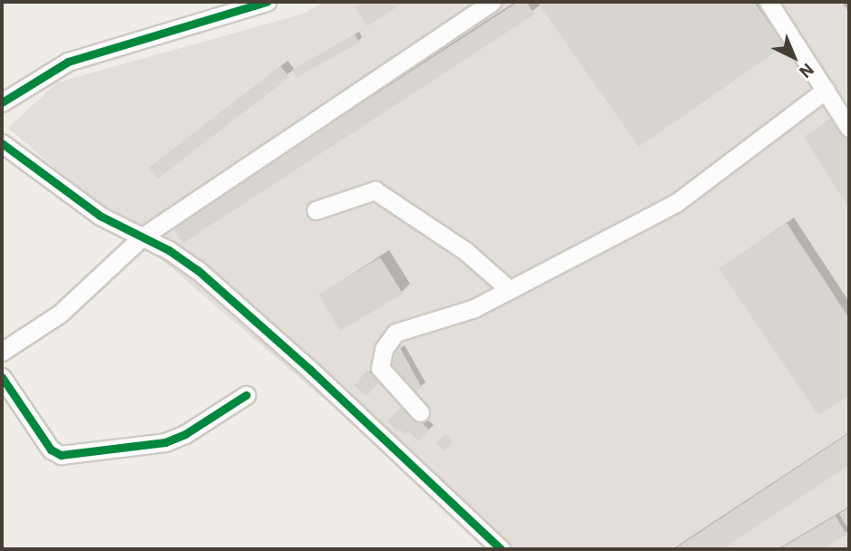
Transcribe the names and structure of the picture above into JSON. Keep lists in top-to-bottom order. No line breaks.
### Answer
{"north":"bottom right"}
